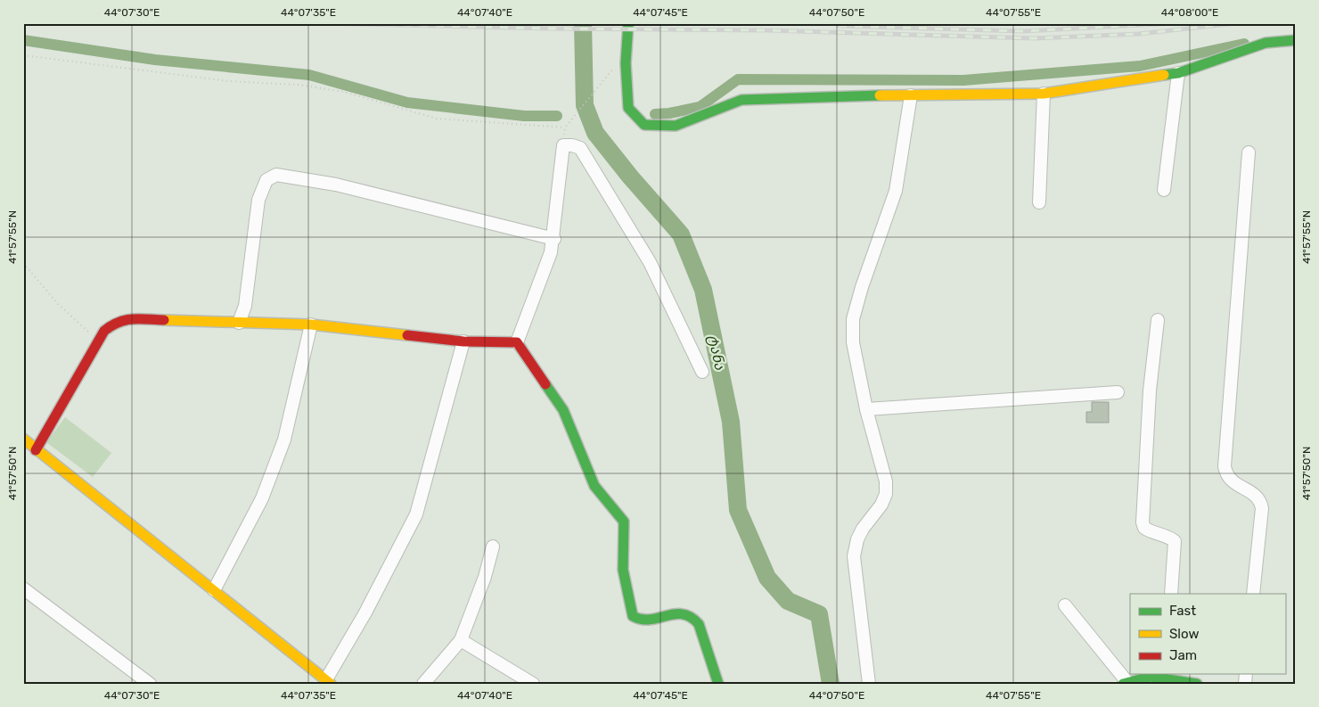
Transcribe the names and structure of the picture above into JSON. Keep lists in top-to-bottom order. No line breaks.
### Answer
{"water":["ტანა"],"legend":["Fast","Slow","Jam"],"coordinates":["44°07'30\"E","44°07'35\"E","44°07'40\"E","44°07'45\"E","44°07'50\"E","44°07'55\"E","44°08'00\"E","41°57'55\"N","41°57'50\"N"]}
